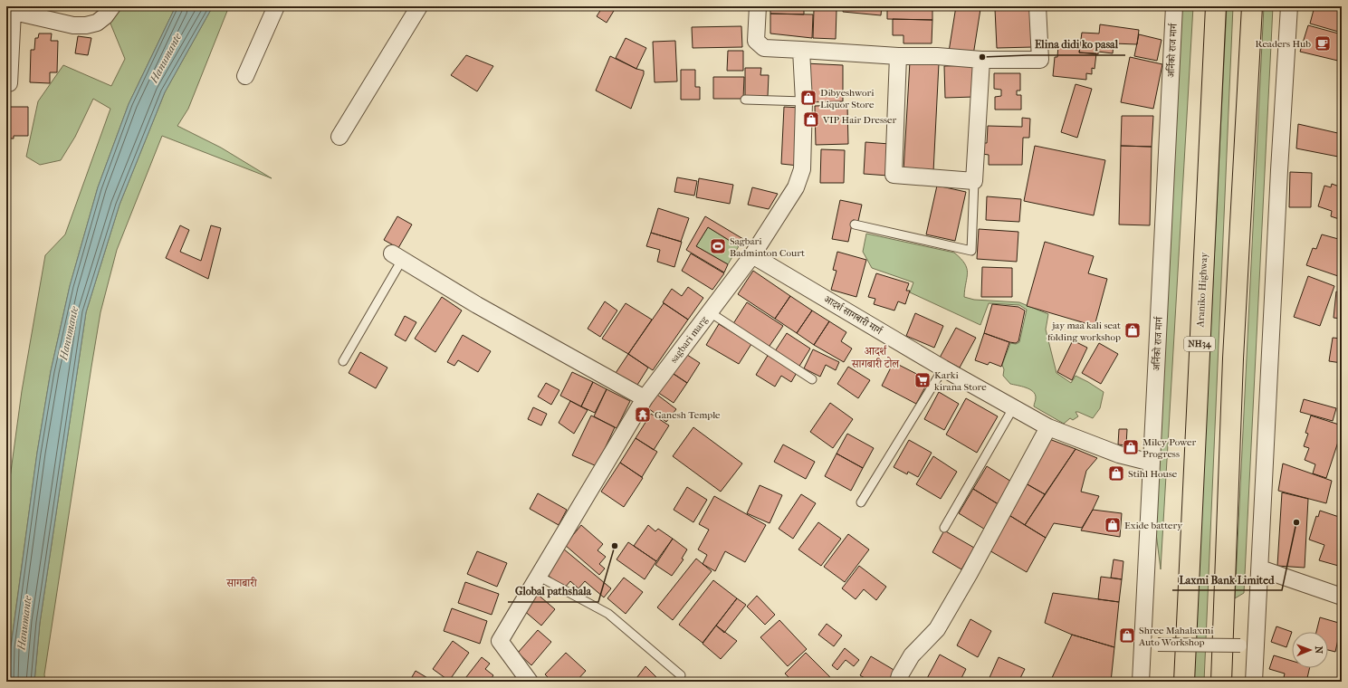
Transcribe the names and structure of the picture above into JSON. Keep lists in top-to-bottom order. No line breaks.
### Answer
{"streets":{"highway":["Araniko Highway","NH34"],"street":["अर्निको राज मार्ग","आदर्श सागबारी मार्ग","sagbari marg"]},"crossings":[["अर्निको राज मार्ग","आदर्श सागबारी मार्ग"],["आदर्श सागबारी मार्ग","sagbari marg"]],"districts":["आदर्श सागबारी टोल","सागबारी"],"water":["Hanumante"],"places":{"cafe":["Readers Hub"],"other":["Elina didi ko pasal","Laxmi Bank Limited","Global pathshala"],"shop":["Dibyeshwori Liquor Store","VIP Hair Dresser","jay maa kali seat folding workshop","Milcy Power Progress","Stihl House","Exide battery","Shree Mahalaxmi Auto Workshop"],"sports":["Sagbari Badminton Court"],"supermarket":["Karki kirana Store"],"temple":["Ganesh Temple"]},"north":"right"}
